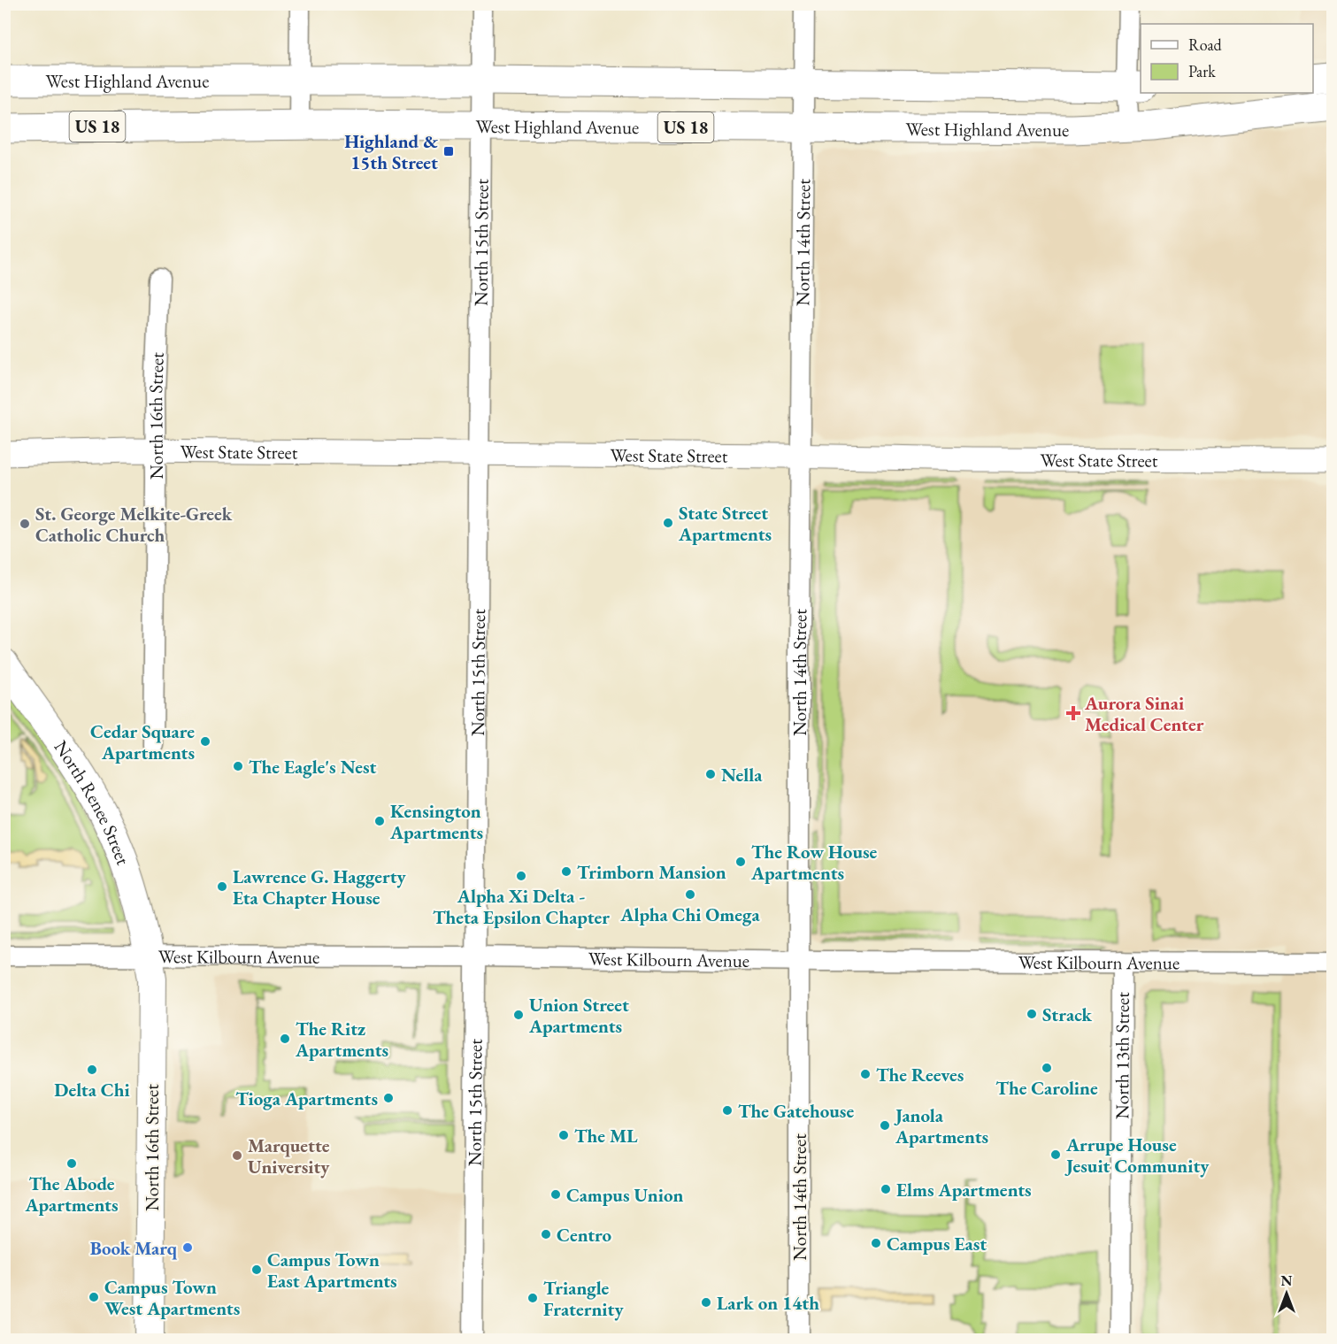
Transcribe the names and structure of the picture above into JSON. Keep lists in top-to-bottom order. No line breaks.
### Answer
{"streets":{"main road":["West Highland Avenue","US 18","North 16th Street","North Renee Street"],"street":["North 15th Street","North 14th Street","West State Street","West Kilbourn Avenue","North 13th Street"]},"crossings":[["West Highland Avenue","North 15th Street"],["West Highland Avenue","North 14th Street"],["North 15th Street","West State Street"],["North 15th Street","West Kilbourn Avenue"],["North 14th Street","West State Street"],["North 14th Street","West Kilbourn Avenue"],["North 16th Street","West State Street"],["North 16th Street","North Renee Street"],["North 16th Street","West Kilbourn Avenue"],["North Renee Street","West Kilbourn Avenue"],["West Kilbourn Avenue","North 13th Street"]],"places":{"transit":["Highland & 15th Street"],"other":["State Street Apartments","St. George Melkite-Greek Catholic Church","Cedar Square Apartments","The Eagle's Nest","Nella","Kensington Apartments","The Row House Apartments","Trimborn Mansion","Alpha Xi Delta - Theta Epsilon Chapter","Lawrence G. Haggerty Eta Chapter House","Alpha Chi Omega","Strack","Union Street Apartments","The Ritz Apartments","The Caroline","Delta Chi","The Reeves","Tioga Apartments","The Gatehouse","Janola Apartments","The ML","Arrupe House Jesuit Community","Marquette University","The Abode Apartments","Elms Apartments","Campus Union","Centro","Campus East","Book Marq","Campus Town East Apartments","Campus Town West Apartments","Triangle Fraternity","Lark on 14th"],"health":["Aurora Sinai Medical Center"]},"legend":["Road","Park"],"north":"top"}
